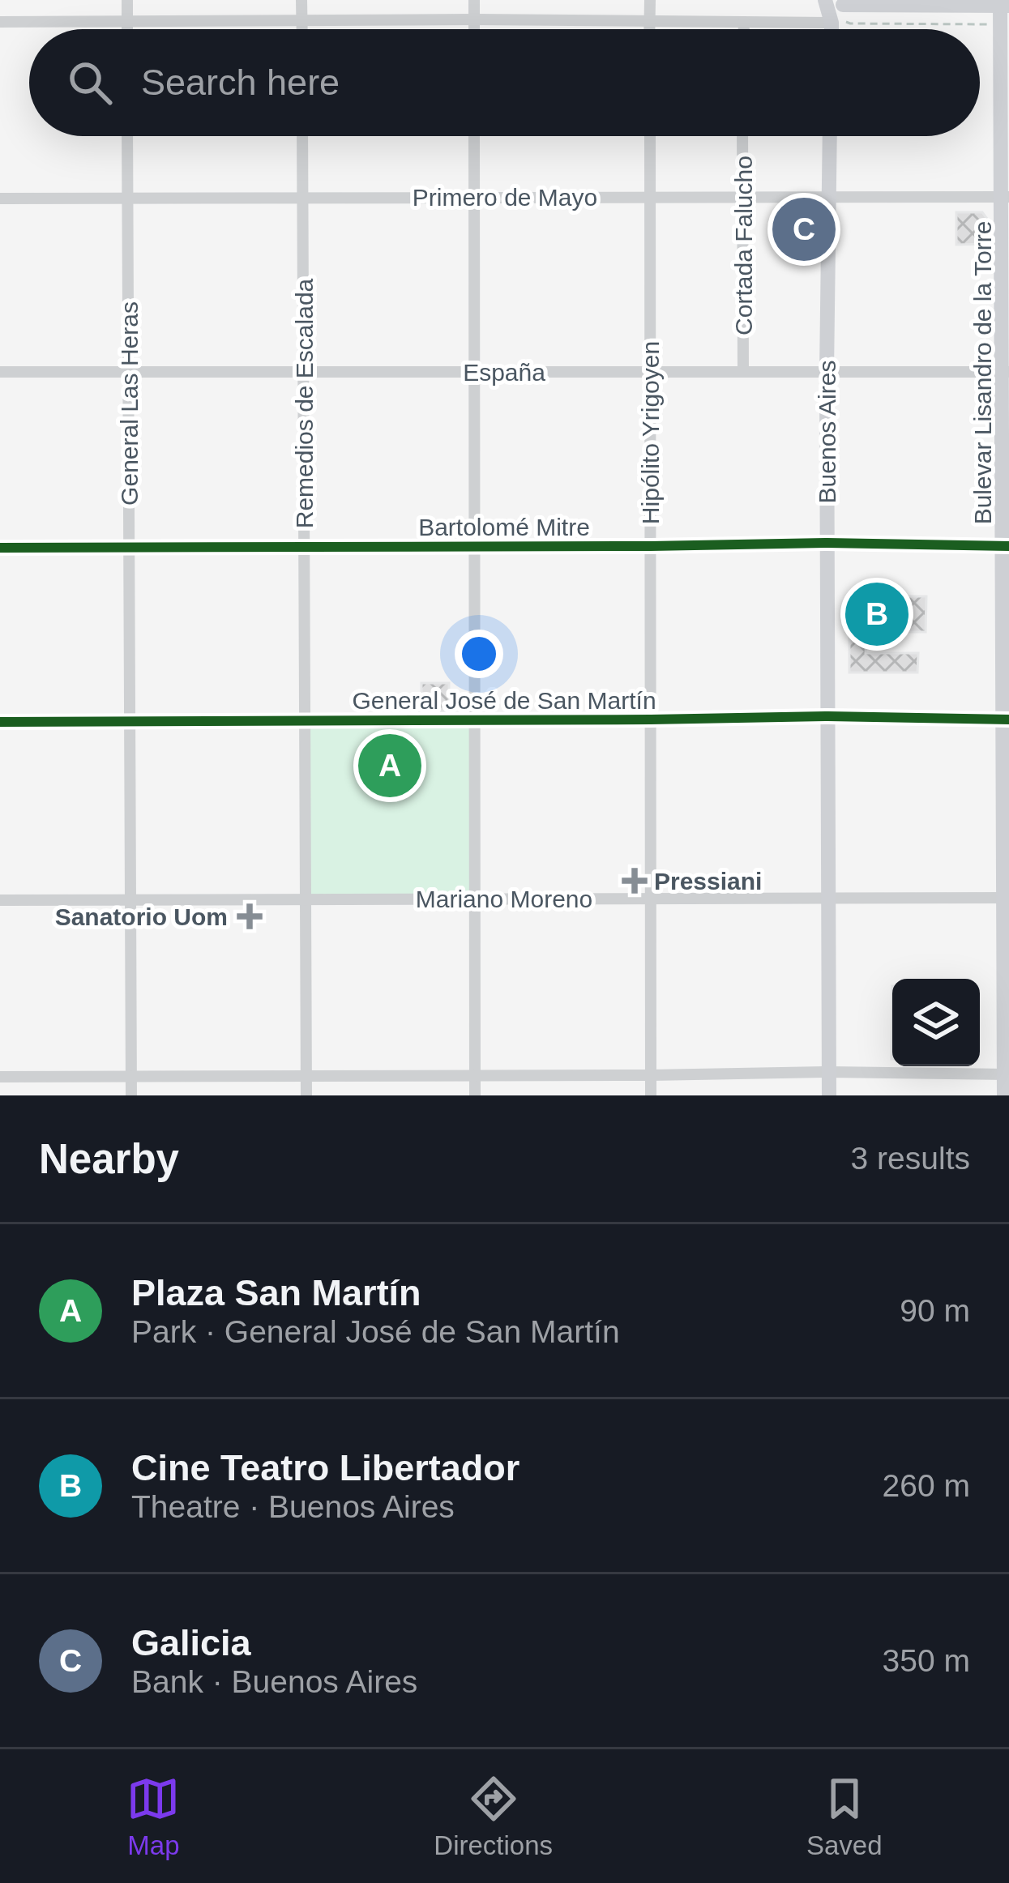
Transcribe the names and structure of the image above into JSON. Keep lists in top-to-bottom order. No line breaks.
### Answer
{"streets":{"street":["Primero de Mayo","Cortada Falucho","España","Bulevar Lisandro de la Torre","General Las Heras","Remedios de Escalada","Buenos Aires","Hipólito Yrigoyen","Bartolomé Mitre","General José de San Martín","Mariano Moreno"]},"crossings":[["Primero de Mayo","Cortada Falucho"],["Primero de Mayo","Bulevar Lisandro de la Torre"],["Primero de Mayo","General Las Heras"],["Primero de Mayo","Remedios de Escalada"],["Primero de Mayo","Buenos Aires"],["Primero de Mayo","Hipólito Yrigoyen"],["Cortada Falucho","España"],["España","Bulevar Lisandro de la Torre"],["España","General Las Heras"],["España","Remedios de Escalada"],["España","Buenos Aires"],["España","Hipólito Yrigoyen"],["Bulevar Lisandro de la Torre","Bartolomé Mitre"],["Bulevar Lisandro de la Torre","General José de San Martín"],["Bulevar Lisandro de la Torre","Mariano Moreno"],["General Las Heras","Bartolomé Mitre"],["General Las Heras","General José de San Martín"],["General Las Heras","Mariano Moreno"],["Remedios de Escalada","Bartolomé Mitre"],["Remedios de Escalada","General José de San Martín"],["Remedios de Escalada","Mariano Moreno"],["Buenos Aires","Bartolomé Mitre"],["Buenos Aires","General José de San Martín"],["Buenos Aires","Mariano Moreno"],["Hipólito Yrigoyen","Bartolomé Mitre"],["Hipólito Yrigoyen","General José de San Martín"],["Hipólito Yrigoyen","Mariano Moreno"]],"places":{"health":["Pressiani","Sanatorio Uom"]},"page":{"search":"Search here","pins":["C","B","A"],"heading":["Nearby","3 results"],"list":[{"mark":"A","name":"Plaza San Martín","note":"Park · General José de San Martín","value":"90 m"},{"mark":"B","name":"Cine Teatro Libertador","note":"Theatre · Buenos Aires","value":"260 m"},{"mark":"C","name":"Galicia","note":"Bank · Buenos Aires","value":"350 m"}],"nav":["Map","Directions","Saved"]}}
